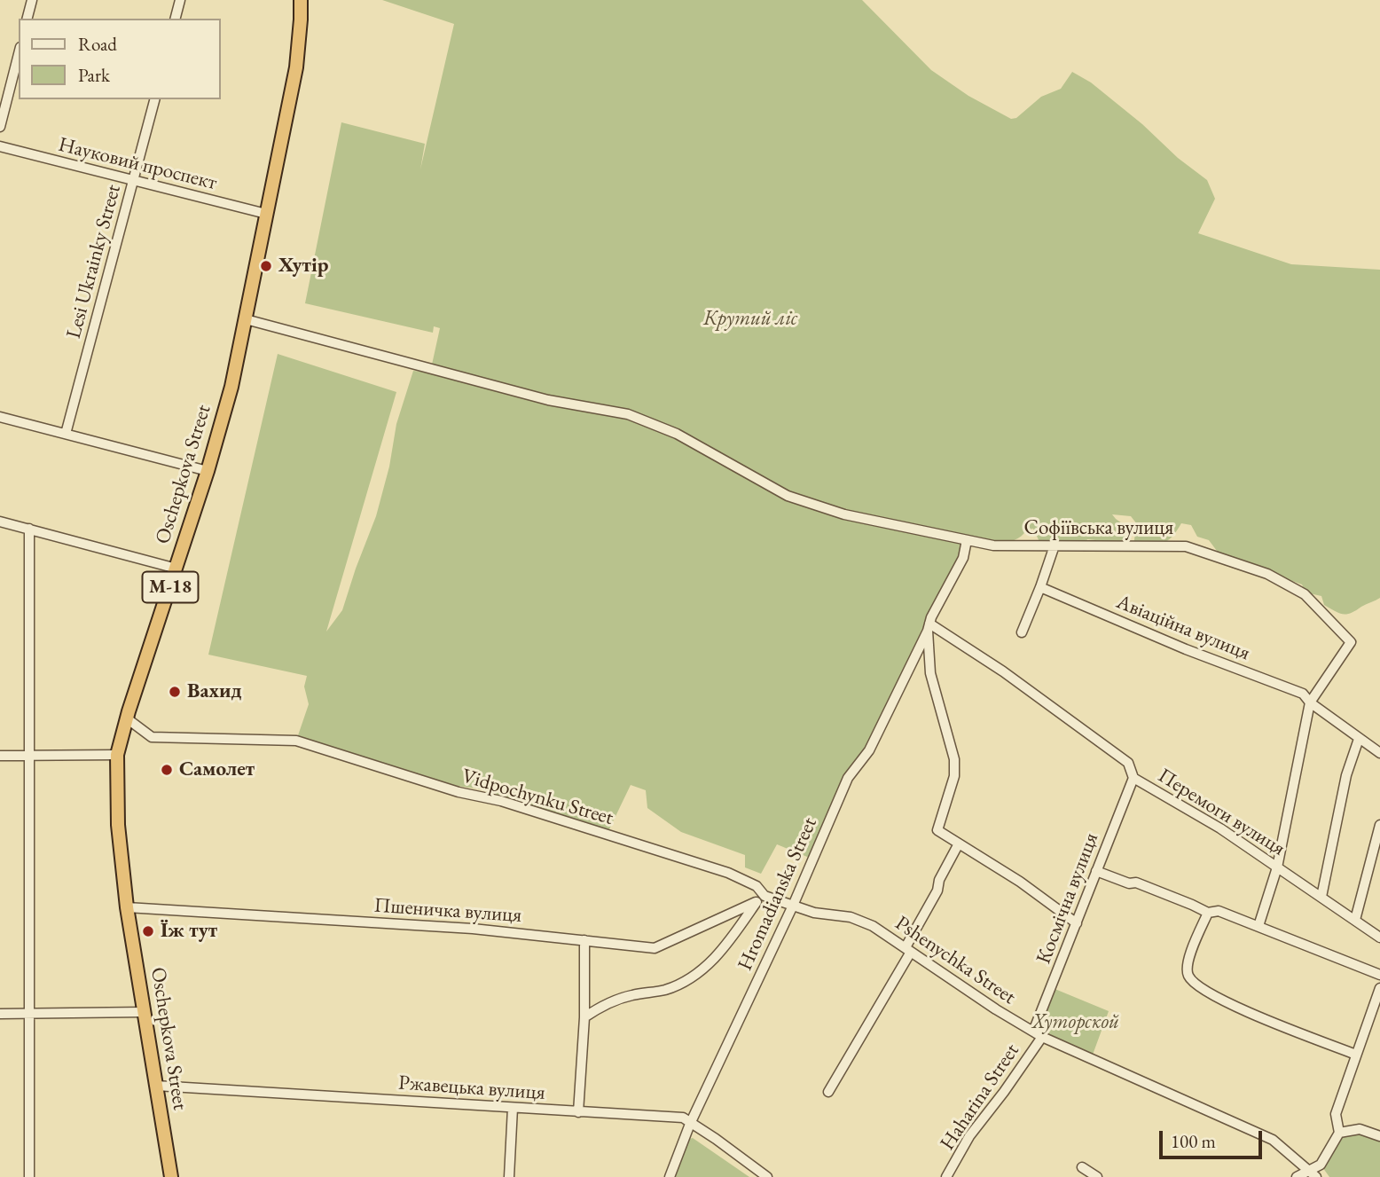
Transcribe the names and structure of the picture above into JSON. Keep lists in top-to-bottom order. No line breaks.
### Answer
{"streets":{"highway":["Oschepkova Street","М-18"],"street":["Науковий проспект","Lesi Ukrainky Street","Софіївська вулиця","Авіаційна вулиця","Vidpochynku Street","Перемоги вулиця","Hromadianska Street","Космічна вулиця","Пшеничка вулиця","Pshenychka Street","Ржавецька вулиця","Haharina Street"]},"crossings":[["Науковий проспект","Lesi Ukrainky Street"],["Науковий проспект","Oschepkova Street"],["Oschepkova Street","Софіївська вулиця"],["Oschepkova Street","Vidpochynku Street"],["Oschepkova Street","Пшеничка вулиця"],["Oschepkova Street","Ржавецька вулиця"],["Софіївська вулиця","Авіаційна вулиця"],["Софіївська вулиця","Hromadianska Street"],["Vidpochynku Street","Pshenychka Street"],["Перемоги вулиця","Hromadianska Street"],["Перемоги вулиця","Космічна вулиця"],["Hromadianska Street","Pshenychka Street"],["Hromadianska Street","Ржавецька вулиця"],["Космічна вулиця","Pshenychka Street"],["Pshenychka Street","Haharina Street"]],"parks":["Крутий ліс","Хуторской"],"places":["Хутір","Вахид","Самолет","Їж тут"],"legend":["Road","Park"],"scale_bar":"100 m"}
